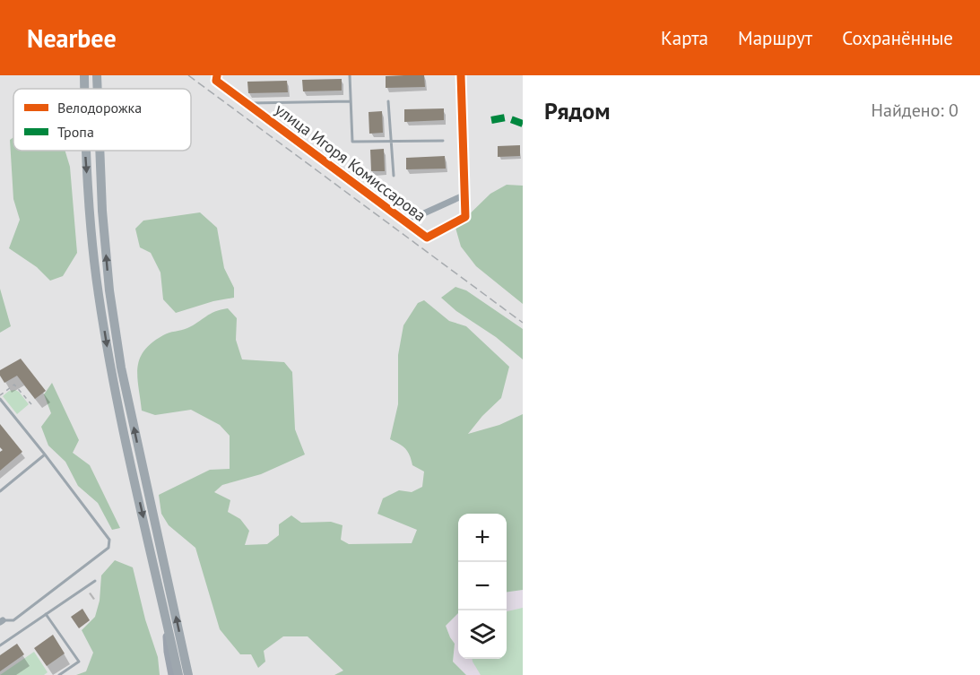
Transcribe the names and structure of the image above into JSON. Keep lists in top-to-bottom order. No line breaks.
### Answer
{"streets":{"street":["улица Игоря Комиссарова"]},"legend":["Велодорожка","Тропа"],"page":{"header":"Nearbee","nav":["Карта","Маршрут","Сохранённые"],"heading":["Рядом","Найдено: 0"],"map_buttons":["+","−"]}}
